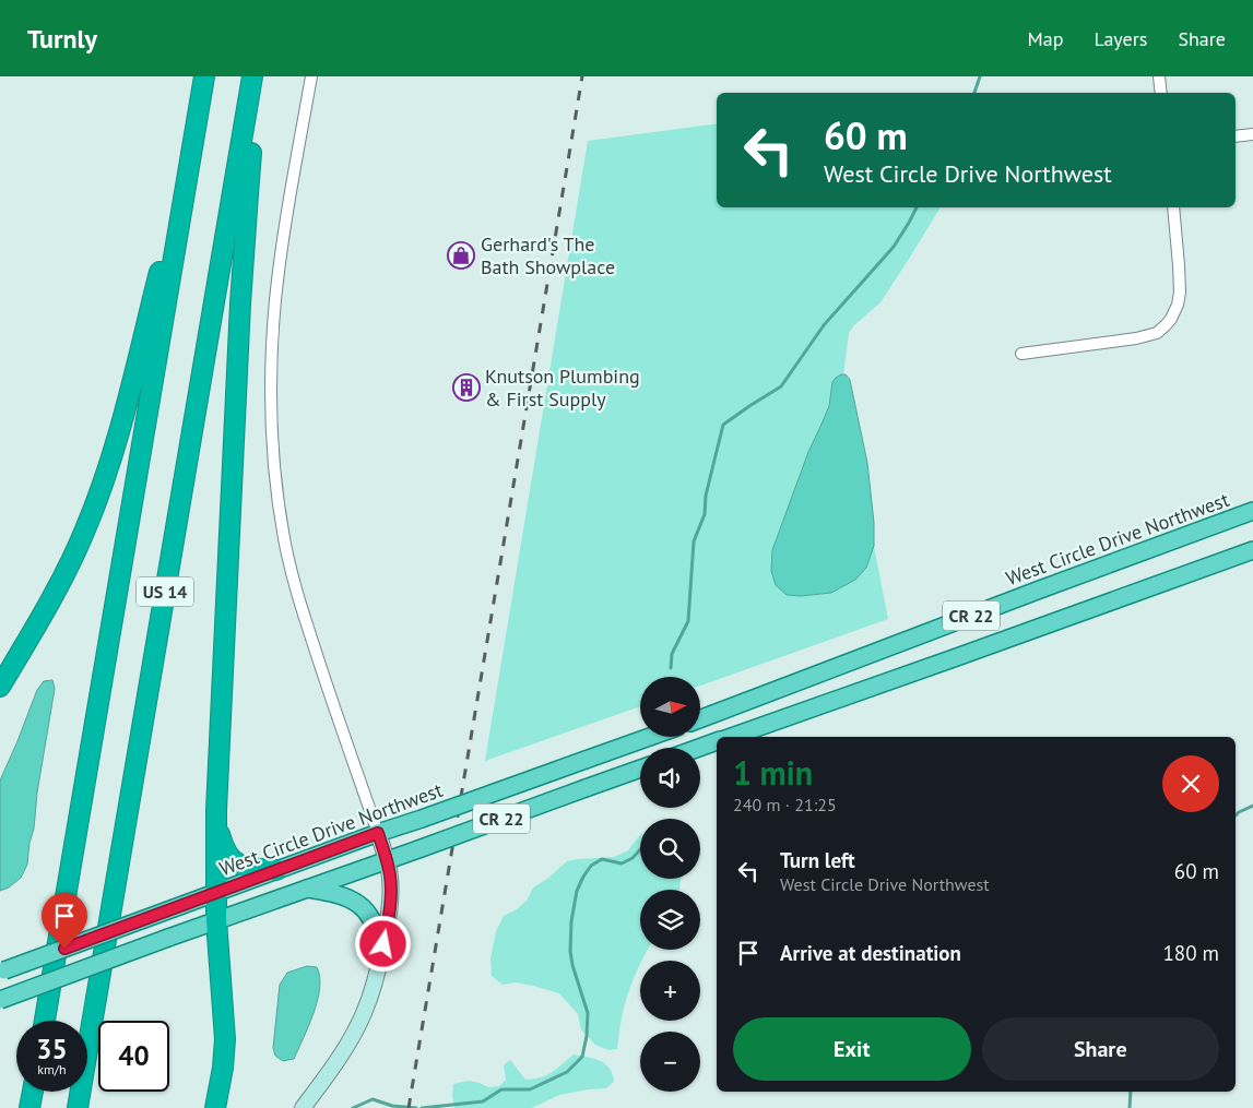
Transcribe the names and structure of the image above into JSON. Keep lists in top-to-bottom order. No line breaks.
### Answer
{"streets":{"highway":["US 14"],"main road":["West Circle Drive Northwest","CR 22"]},"places":{"shop":["Gerhard's The Bath Showplace"],"building":["Knutson Plumbing & First Supply"]},"north":"right","page":{"header":"Turnly","nav":["Map","Layers","Share"],"turn":["60 m","West Circle Drive Northwest"],"map_buttons":["+","−"],"heading":["1 min","240 m · 21:25"],"list":[{"name":"Turn left","note":"West Circle Drive Northwest","value":"60 m"},{"name":"Arrive at destination","value":"180 m"}],"buttons":["Exit","Share"],"speed":"35 km/h","limit":"40"}}
